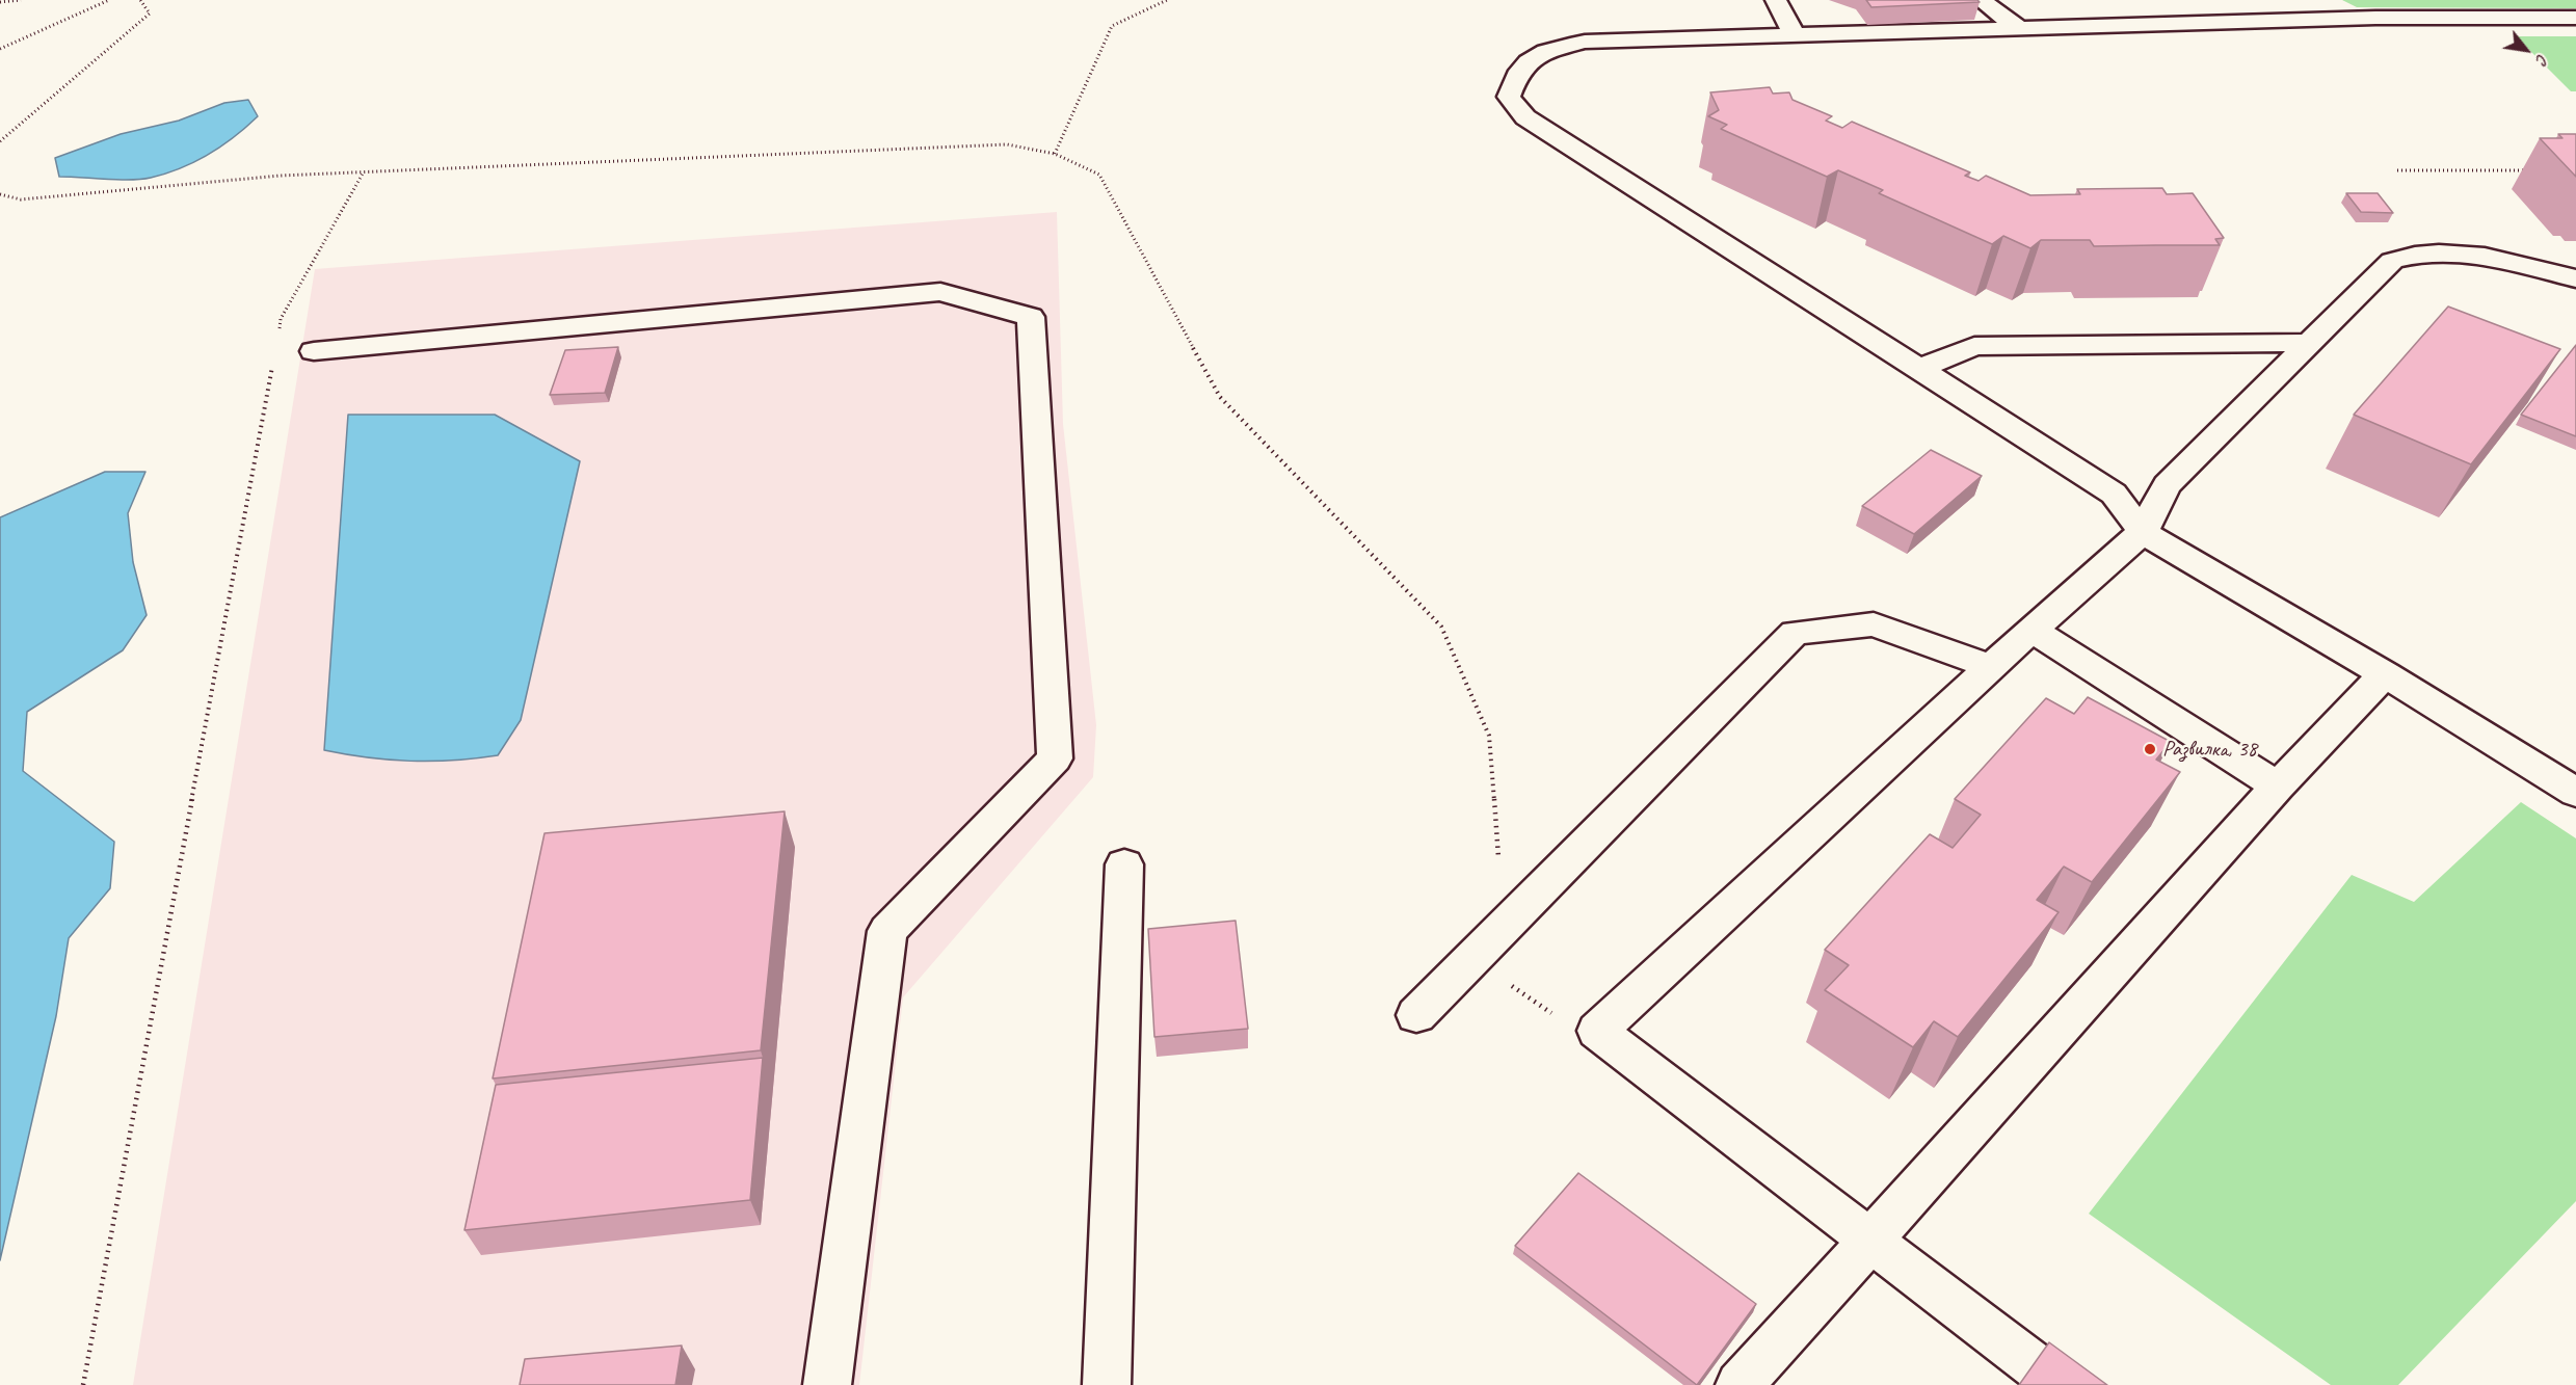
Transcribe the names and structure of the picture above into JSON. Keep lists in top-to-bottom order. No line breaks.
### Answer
{"places":["Развилка, 38"],"north":"bottom right"}
